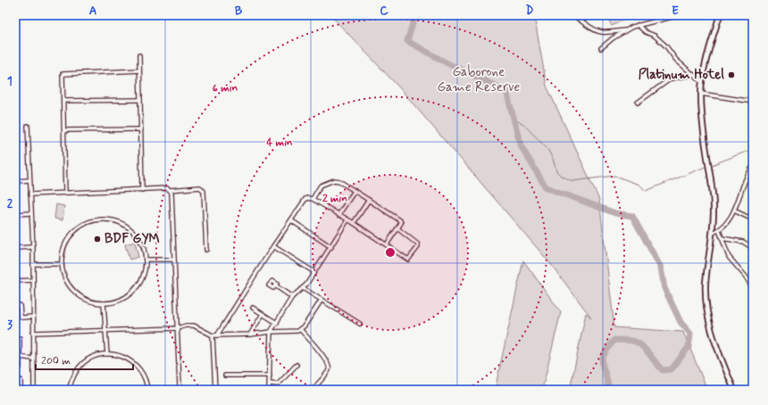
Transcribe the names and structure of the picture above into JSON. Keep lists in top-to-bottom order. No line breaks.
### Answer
{"parks":["Gaborone Game Reserve"],"places":["Platinum Hotel","BDF GYM"],"scale_bar":"200 m","grid":{"columns":["A","B","C","D","E"],"rows":["1","2","3"]},"rings":["6 min","4 min","2 min"]}
